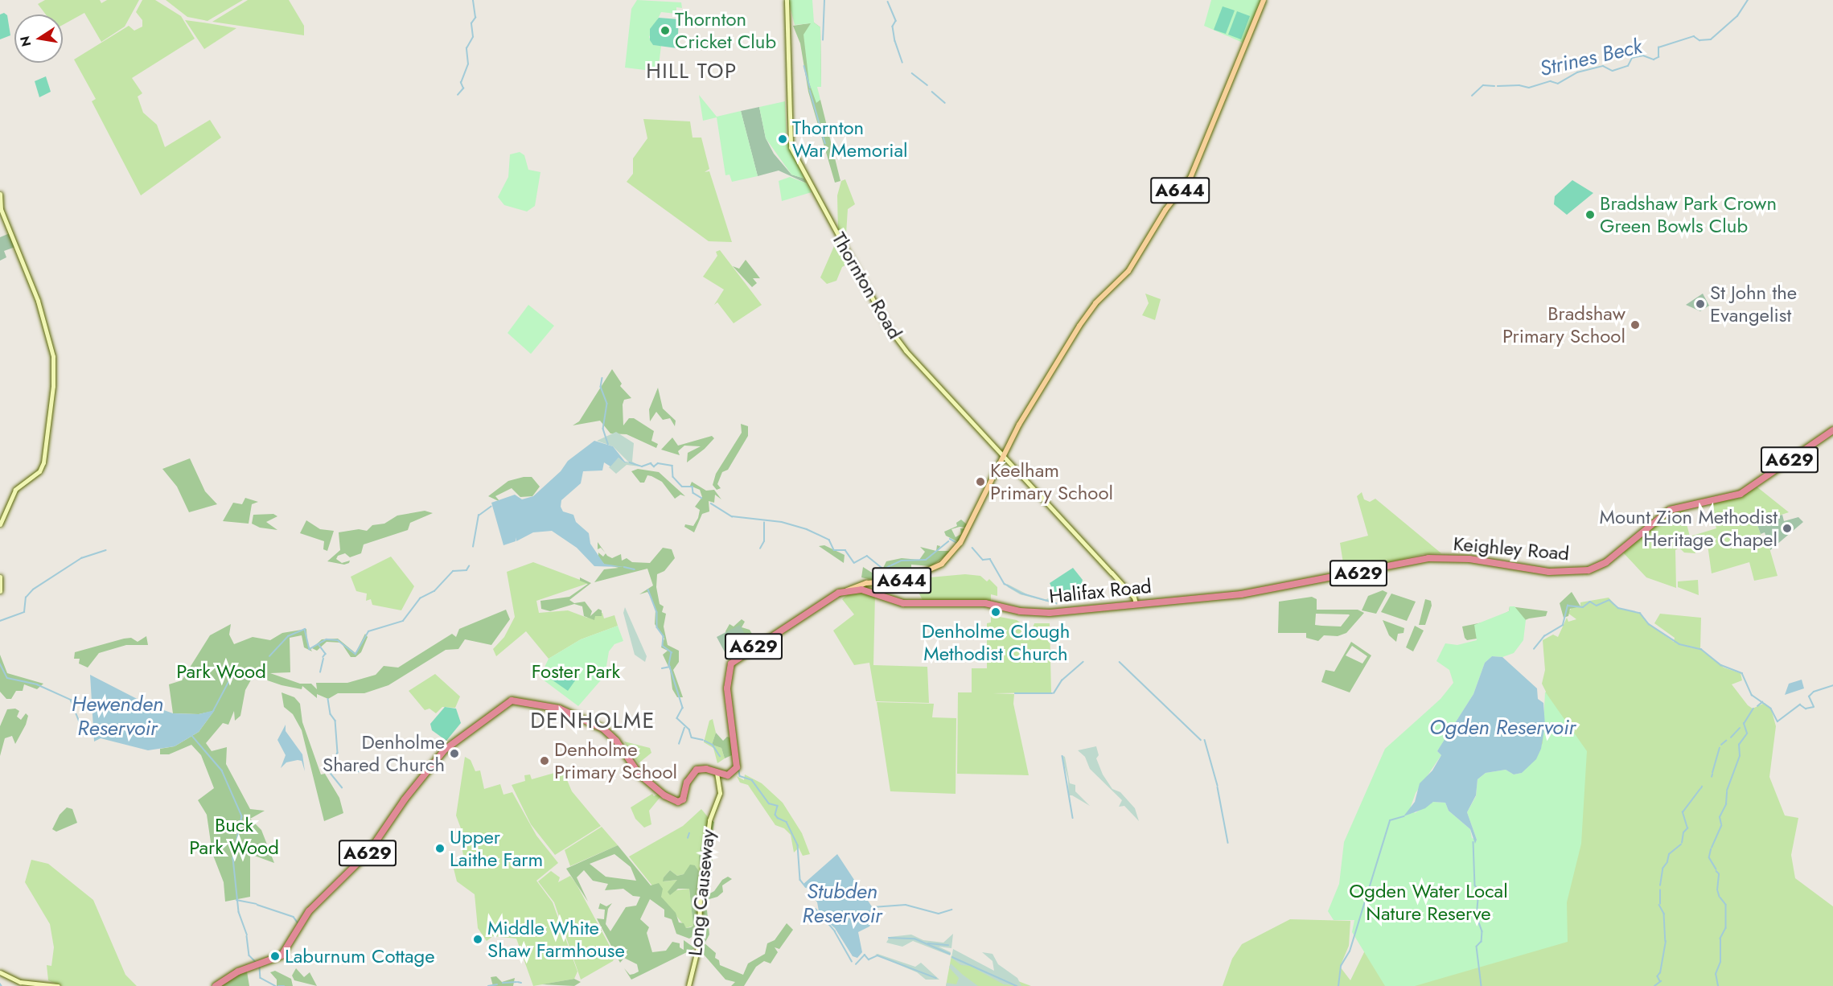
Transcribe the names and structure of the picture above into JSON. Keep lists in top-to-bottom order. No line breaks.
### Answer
{"streets":{"highway":["A629","Keighley Road","Halifax Road"],"main road":["A644","Thornton Road","Long Causeway"]},"crossings":[["A644","Thornton Road"],["A644","A629"],["A644","Halifax Road"],["Thornton Road","Halifax Road"],["A629","Halifax Road"],["A629","Long Causeway"],["Keighley Road","Halifax Road"]],"districts":["HILL TOP","DENHOLME"],"water":["Strines Beck","Hewenden Reservoir","Ogden Reservoir","Stubden Reservoir"],"parks":["Park Wood","Foster Park","Buck Park Wood","Ogden Water Local Nature Reserve"],"places":["Thornton Cricket Club","Thornton War Memorial","Bradshaw Park Crown Green Bowls Club","St John the Evangelist","Bradshaw Primary School","Keelham Primary School","Mount Zion Methodist Heritage Chapel","Denholme Clough Methodist Church","Denholme Shared Church","Denholme Primary School","Upper Laithe Farm","Middle White Shaw Farmhouse","Laburnum Cottage"],"north":"left"}
